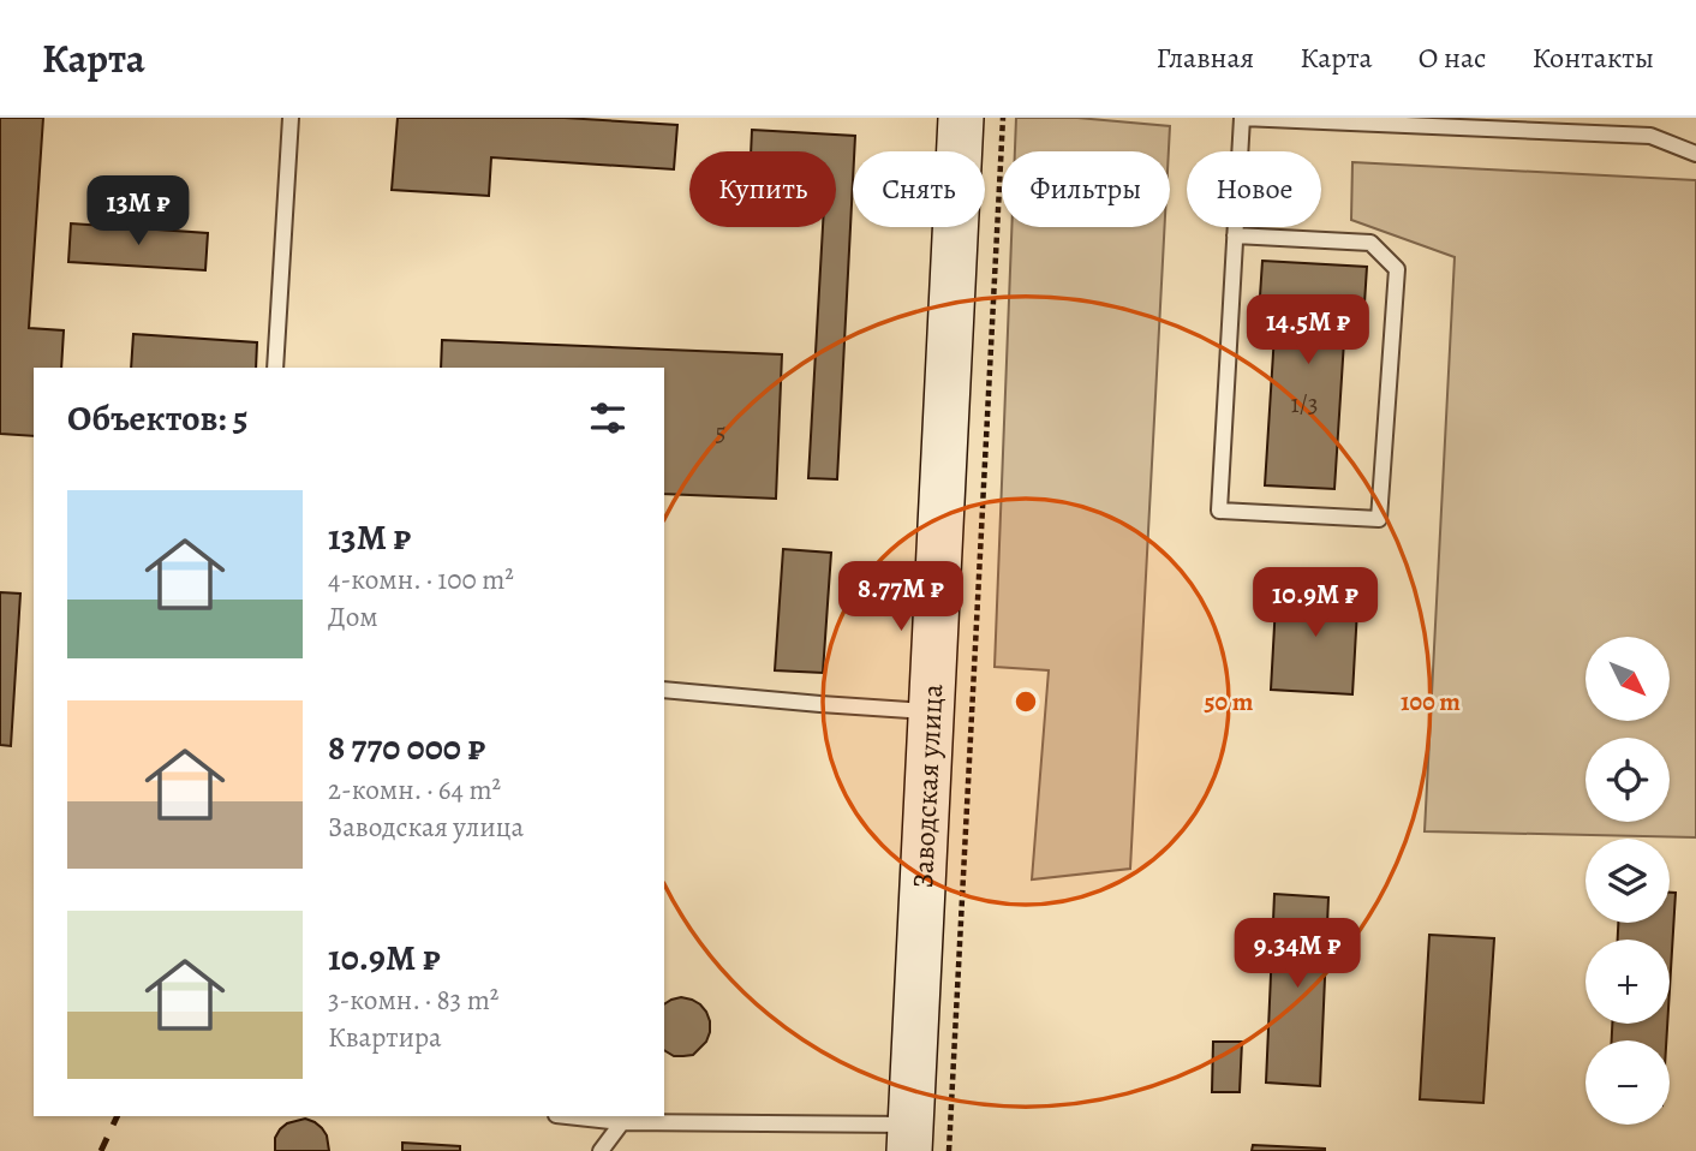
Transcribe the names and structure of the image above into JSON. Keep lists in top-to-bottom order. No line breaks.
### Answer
{"streets":{"main road":["Заводская улица"]},"house_numbers":["1/3","5"],"north":"bottom right","page":{"header":"Карта","nav":["Главная","Карта","О нас","Контакты"],"chip":["Купить","Снять","Фильтры","Новое"],"price":["13M ₽","14.5M ₽","8.77M ₽","10.9M ₽","9.34M ₽"],"heading":"Объектов: 5","list":[{"name":"13M ₽","note":"4-комн. · 100 m² · Дом"},{"name":"8 770 000 ₽","note":"2-комн. · 64 m² · Заводская улица"},{"name":"10.9M ₽","note":"3-комн. · 83 m² · Квартира"}],"map_buttons":["+","−"]},"rings":["50 m","100 m"]}
